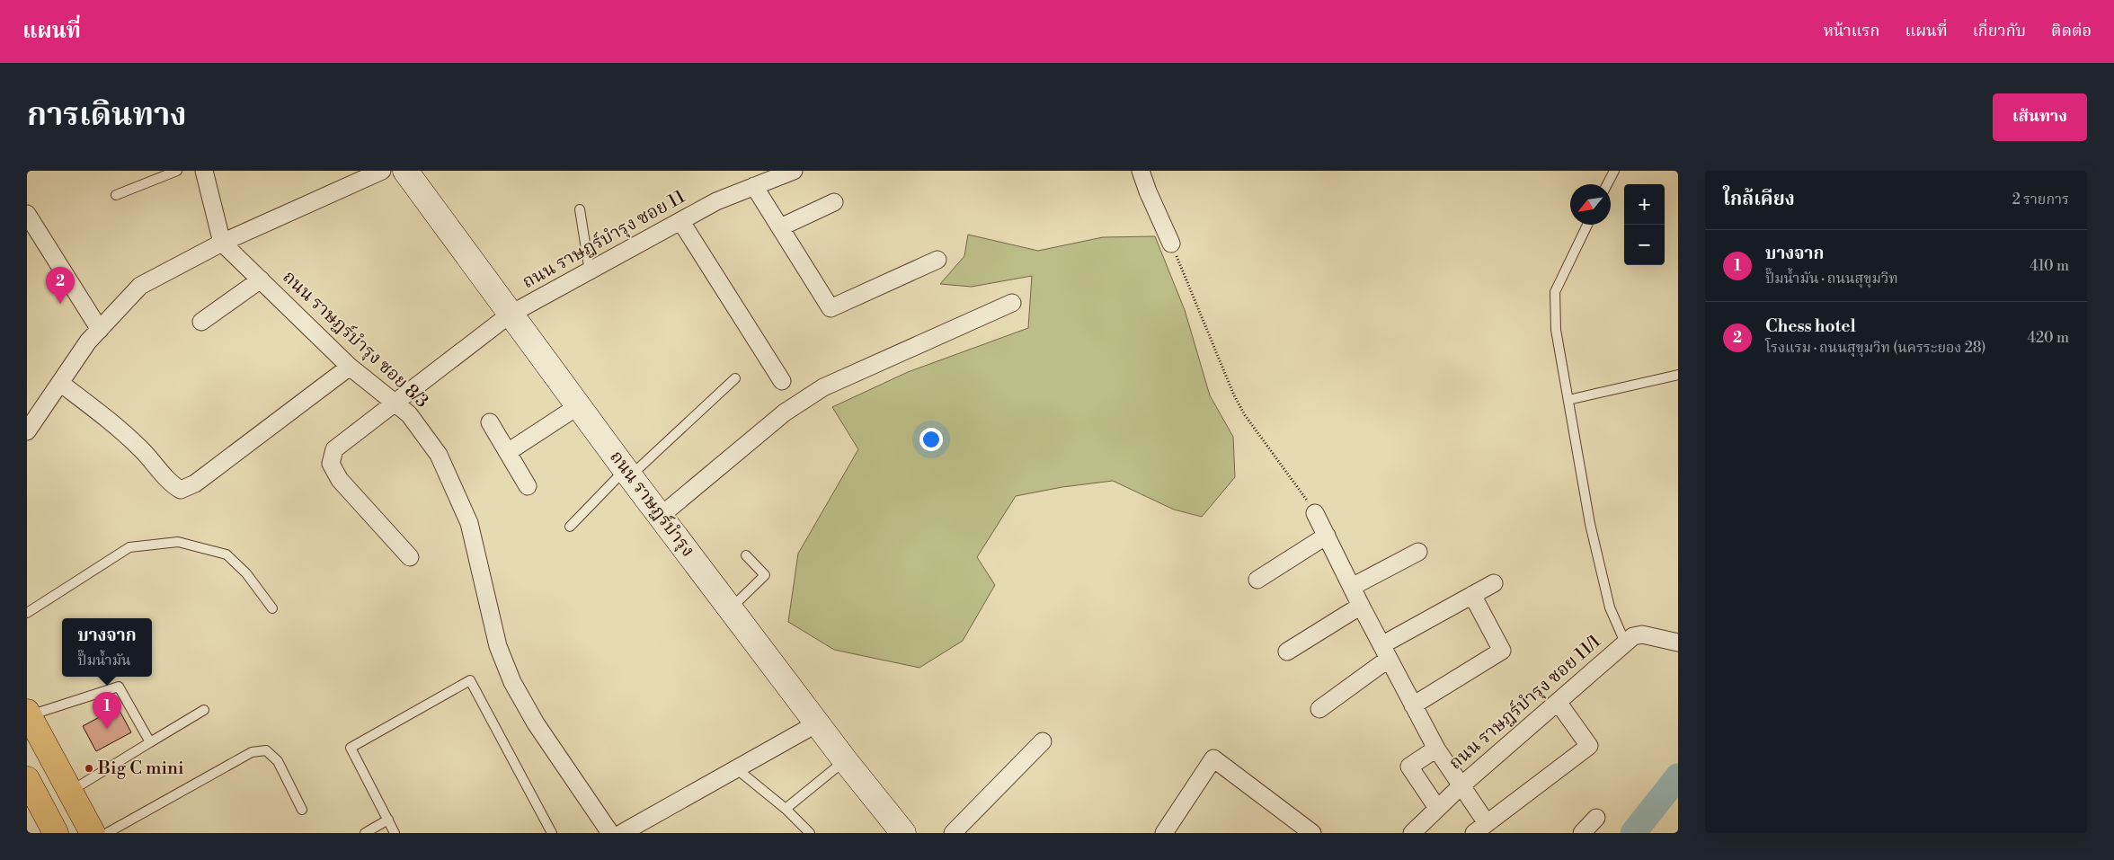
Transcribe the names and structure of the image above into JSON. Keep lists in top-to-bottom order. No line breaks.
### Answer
{"streets":{"street":["ถนน ราษฎร์บำรุง ซอย 11","ถนน ราษฎร์บำรุง ซอย 8/3","ถนน ราษฎร์บำรุง","ถนน ราษฎร์บำรุง ซอย 11/1"]},"crossings":[["ถนน ราษฎร์บำรุง ซอย 11","ถนน ราษฎร์บำรุง ซอย 8/3"],["ถนน ราษฎร์บำรุง ซอย 11","ถนน ราษฎร์บำรุง"]],"places":["Big C mini"],"north":"bottom left","page":{"header":"แผนที่","nav":["หน้าแรก","แผนที่","เกี่ยวกับ","ติดต่อ"],"title":"การเดินทาง","buttons":"เส้นทาง","heading":["ใกล้เคียง","2 รายการ"],"map_buttons":["+","−"],"list":[{"mark":"1","name":"บางจาก","note":"ปั๊มน้ำมัน · ถนนสุขุมวิท","value":"410 m"},{"mark":"2","name":"Chess hotel","note":"โรงแรม · ถนนสุขุมวิท (นครระยอง 28)","value":"420 m"}],"pins":["2","1"],"popup":["บางจาก","ปั๊มน้ำมัน"]}}
